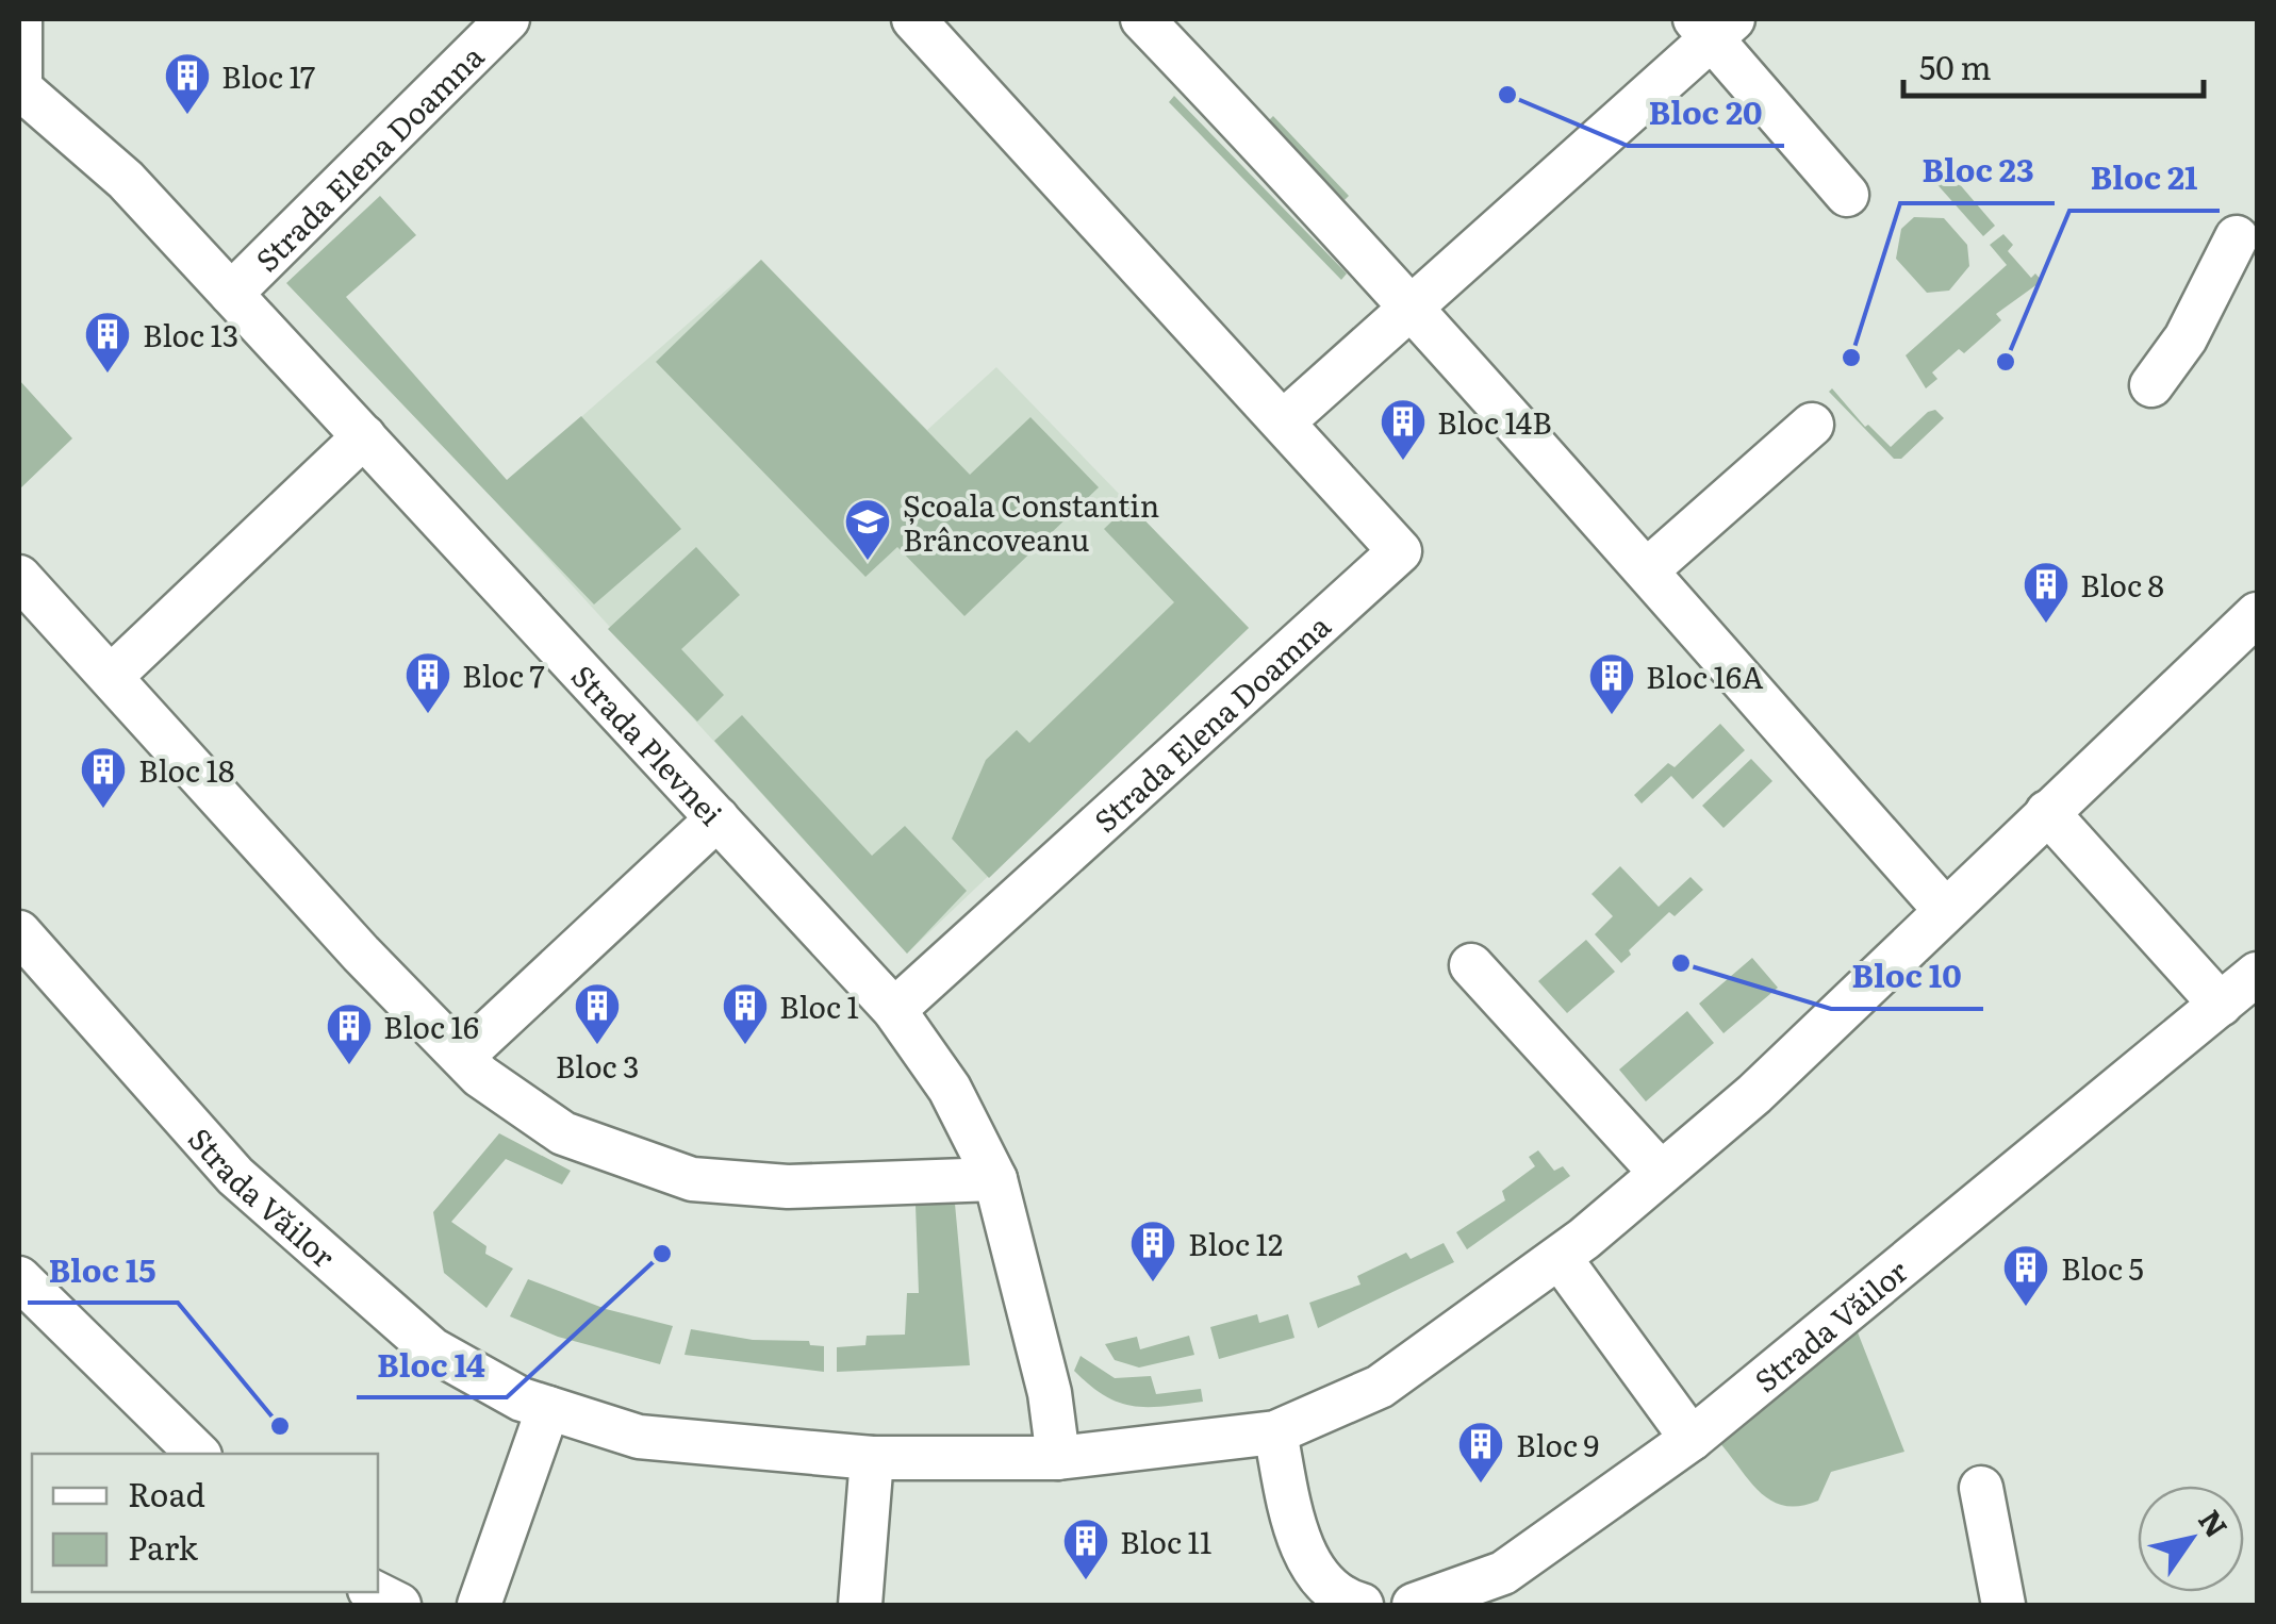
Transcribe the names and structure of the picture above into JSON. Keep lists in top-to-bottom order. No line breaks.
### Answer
{"streets":{"street":["Strada Elena Doamna","Strada Plevnei","Strada Văilor"]},"crossings":[["Strada Elena Doamna","Strada Plevnei"],["Strada Plevnei","Strada Văilor"]],"places":{"other":["Bloc 20","Bloc 23","Bloc 21","Bloc 10","Bloc 14","Bloc 15"],"building":["Bloc 17","Bloc 13","Bloc 14B","Bloc 8","Bloc 7","Bloc 16A","Bloc 18","Bloc 3","Bloc 1","Bloc 16","Bloc 12","Bloc 5","Bloc 9","Bloc 11"],"school or university":["Școala Constantin Brâncoveanu"]},"legend":["Road","Park"],"scale_bar":"50 m","north":"top right"}
